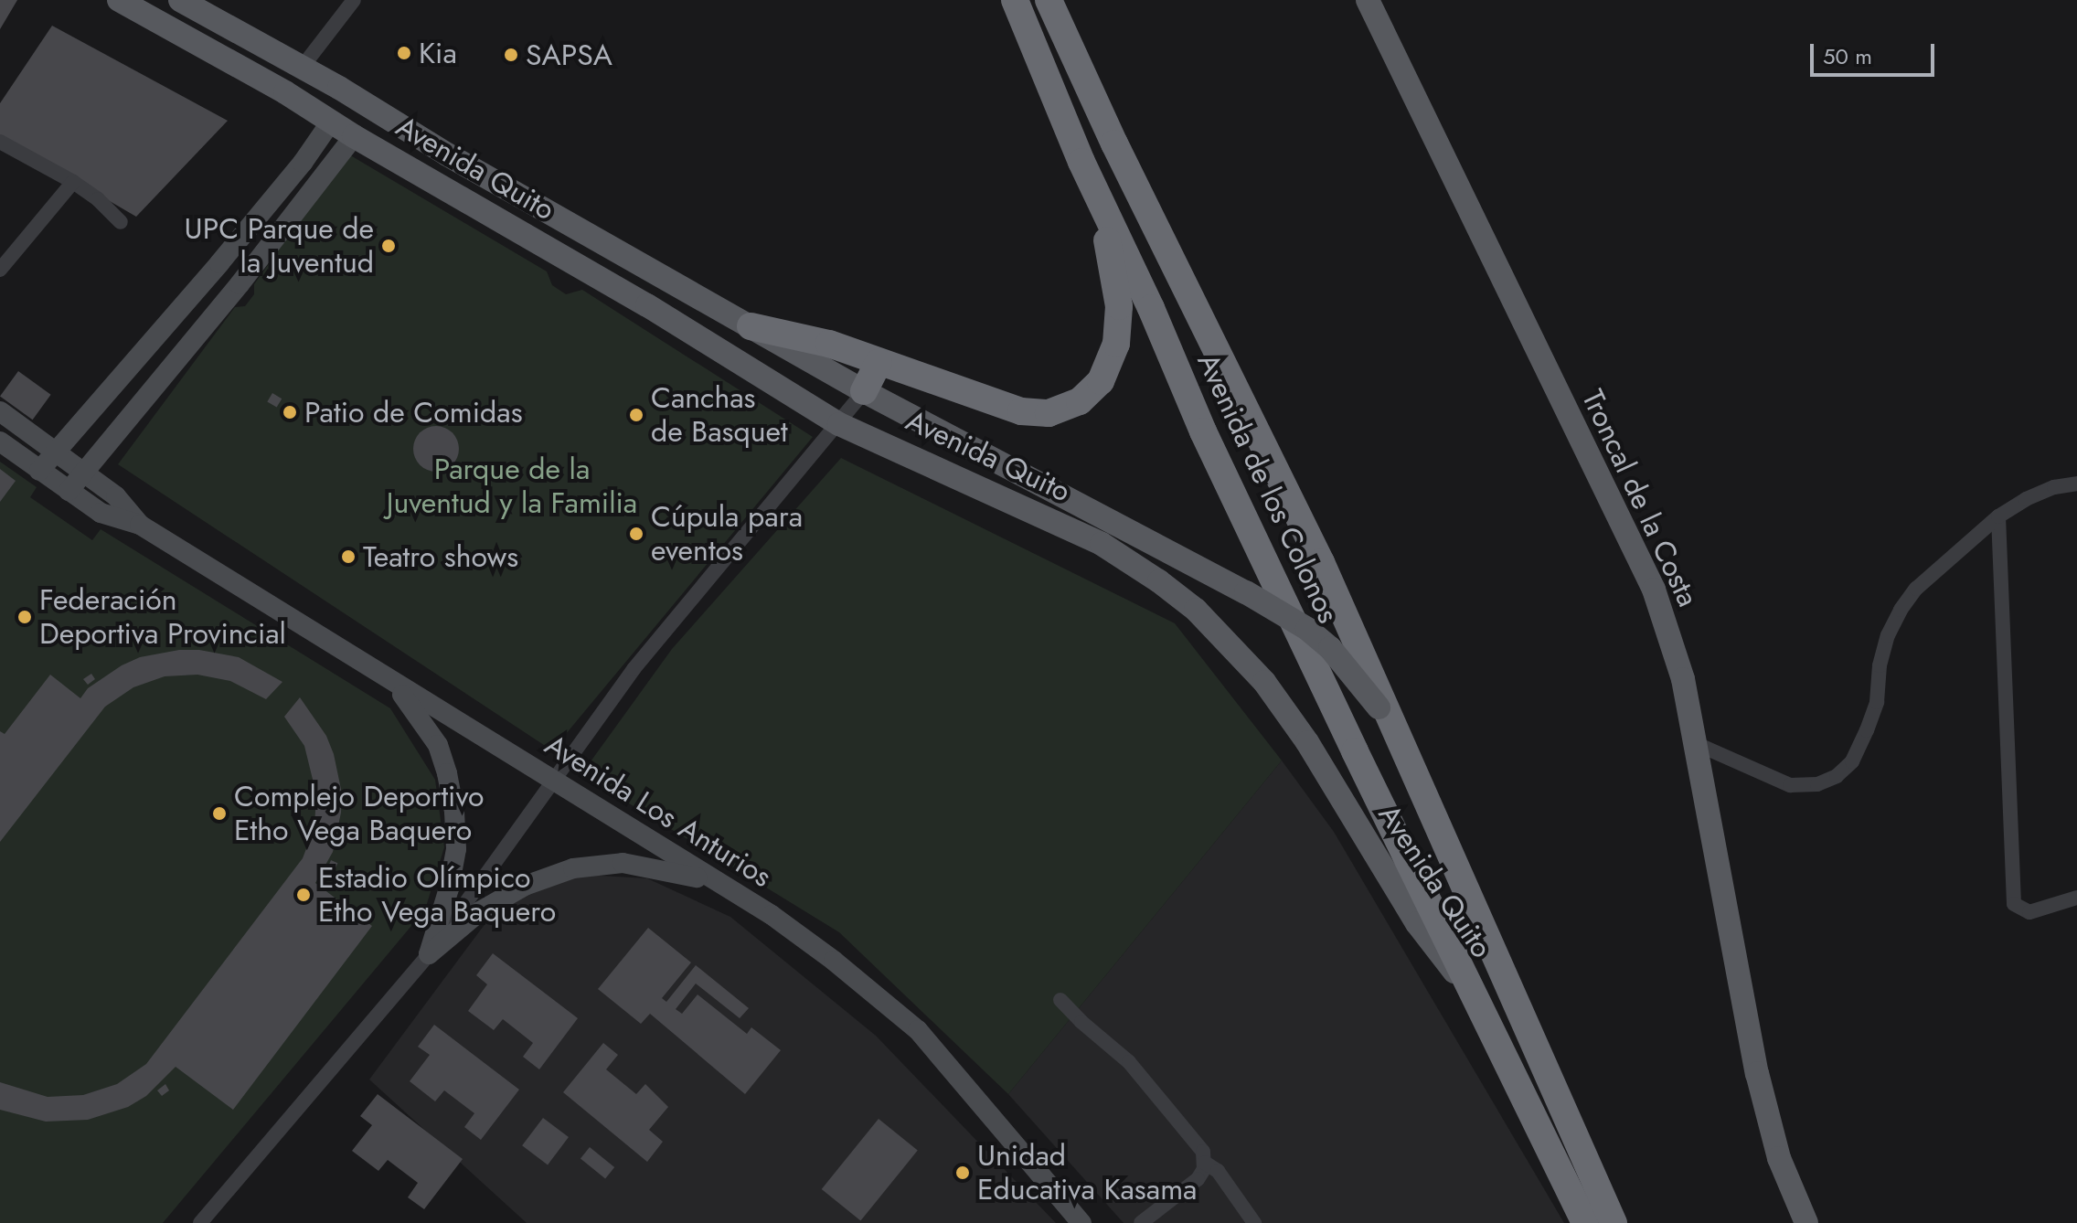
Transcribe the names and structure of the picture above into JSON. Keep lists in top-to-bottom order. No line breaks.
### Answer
{"streets":{"highway":["Avenida Quito","Avenida de los Colonos"],"main road":["Troncal de la Costa"],"street":["Avenida Los Anturios"]},"crossings":[["Avenida Quito","Avenida de los Colonos"]],"parks":["Parque de la Juventud y la Familia"],"places":["Kia","SAPSA","UPC Parque de la Juventud","Patio de Comidas","Canchas de Basquet","Cúpula para eventos","Teatro shows","Federación Deportiva Provincial","Complejo Deportivo Etho Vega Baquero","Estadio Olímpico Etho Vega Baquero","Unidad Educativa Kasama"],"scale_bar":"50 m"}
